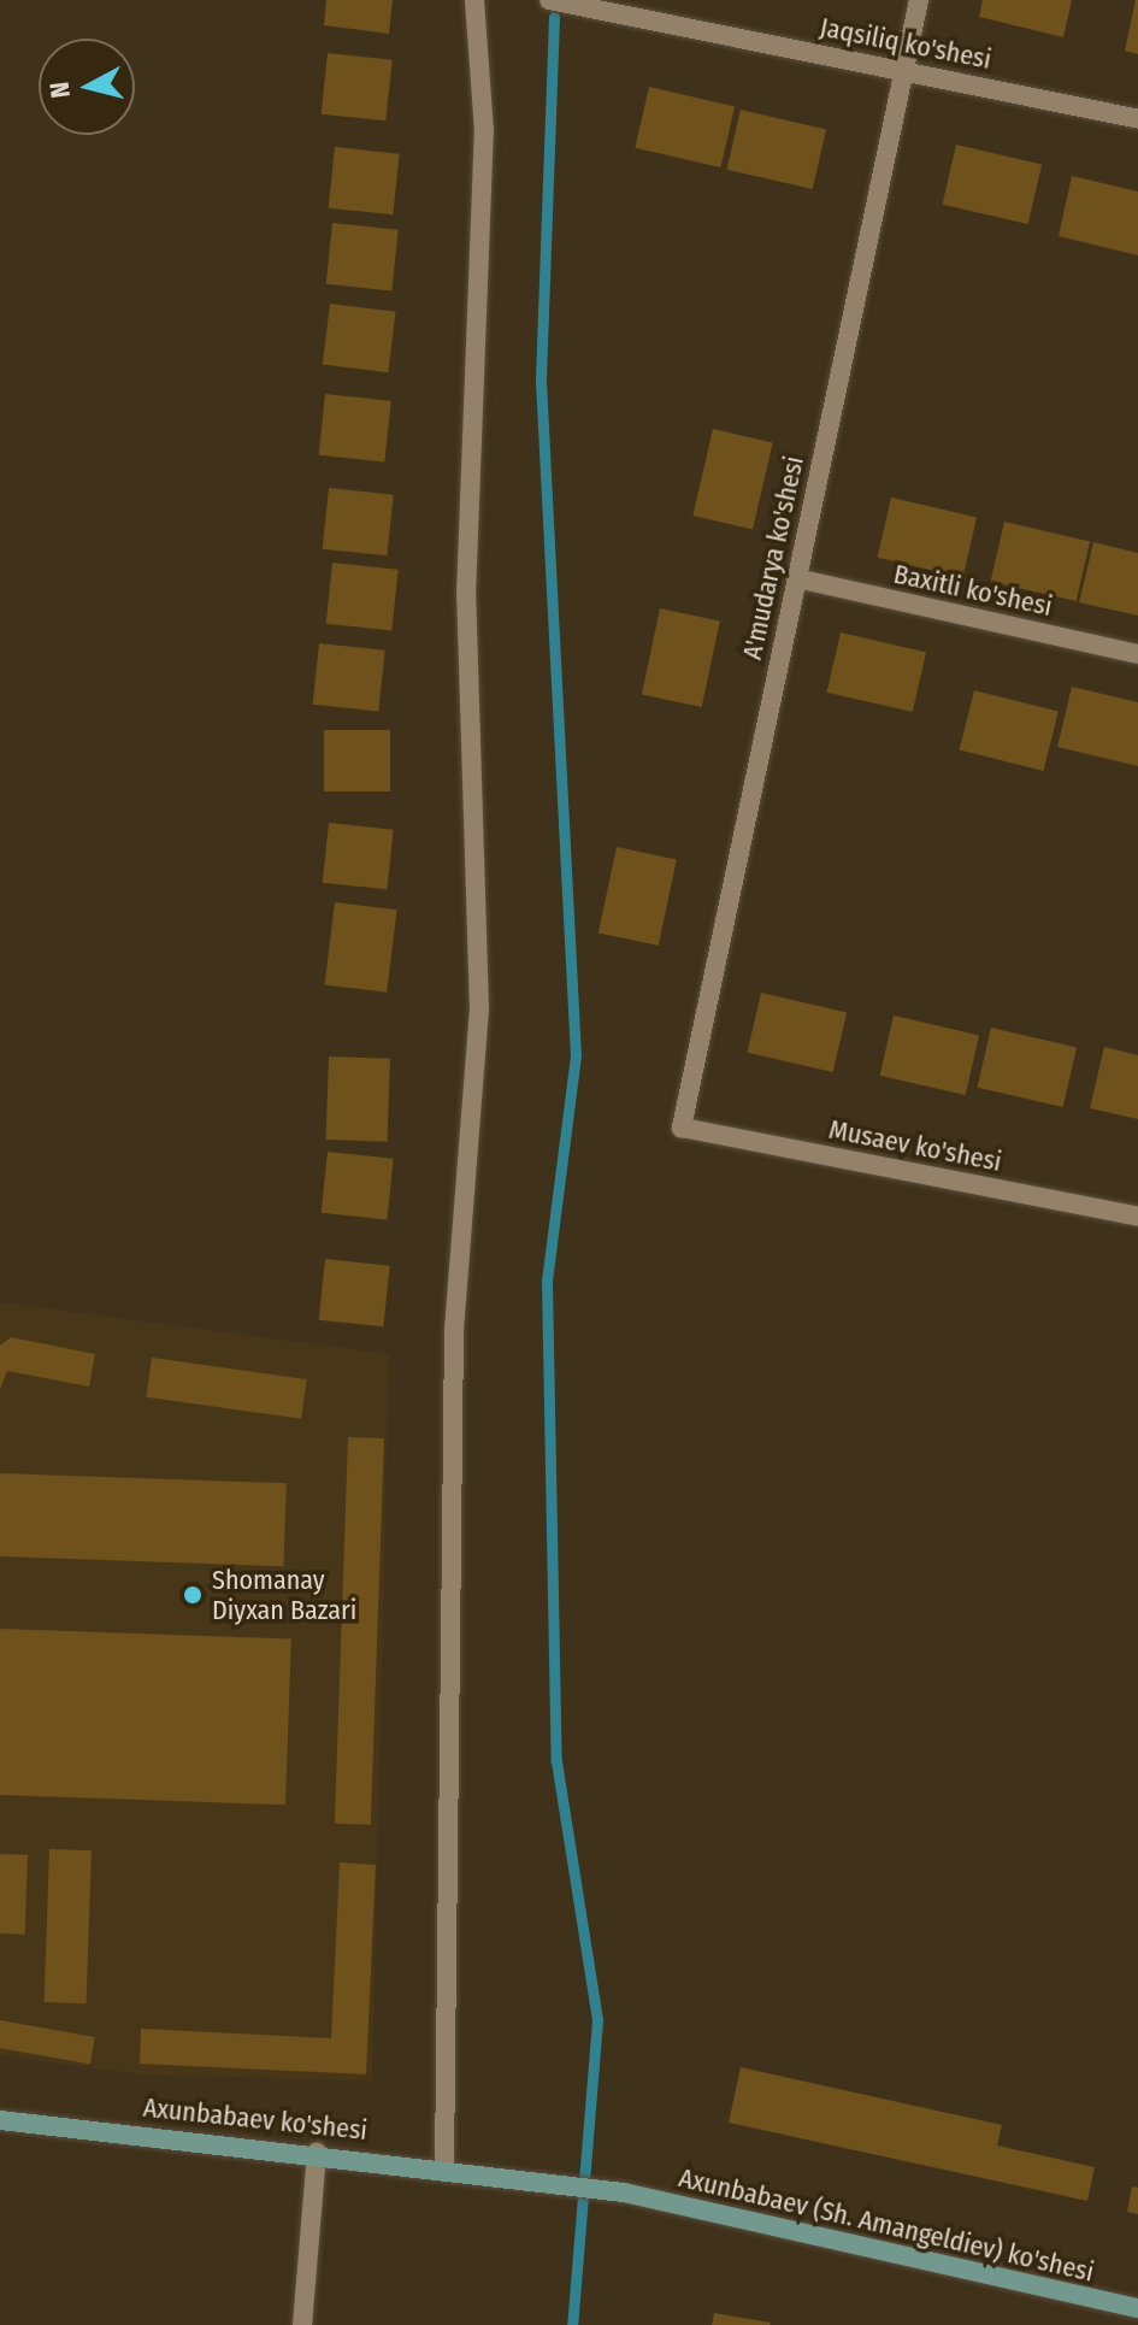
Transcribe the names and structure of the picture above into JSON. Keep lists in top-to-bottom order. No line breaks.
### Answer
{"streets":{"main road":["Axunbabaev ko'shesi","Axunbabaev (Sh. Amangeldiev) ko'shesi"],"street":["Jaqsiliq ko'shesi","A'mudarya ko'shesi","Baxitli ko'shesi","Musaev ko'shesi"]},"crossings":[["Jaqsiliq ko'shesi","A'mudarya ko'shesi"],["A'mudarya ko'shesi","Baxitli ko'shesi"],["A'mudarya ko'shesi","Musaev ko'shesi"],["Axunbabaev ko'shesi","Axunbabaev (Sh. Amangeldiev) ko'shesi"]],"places":["Shomanay Diyxan Bazari"],"north":"left"}
